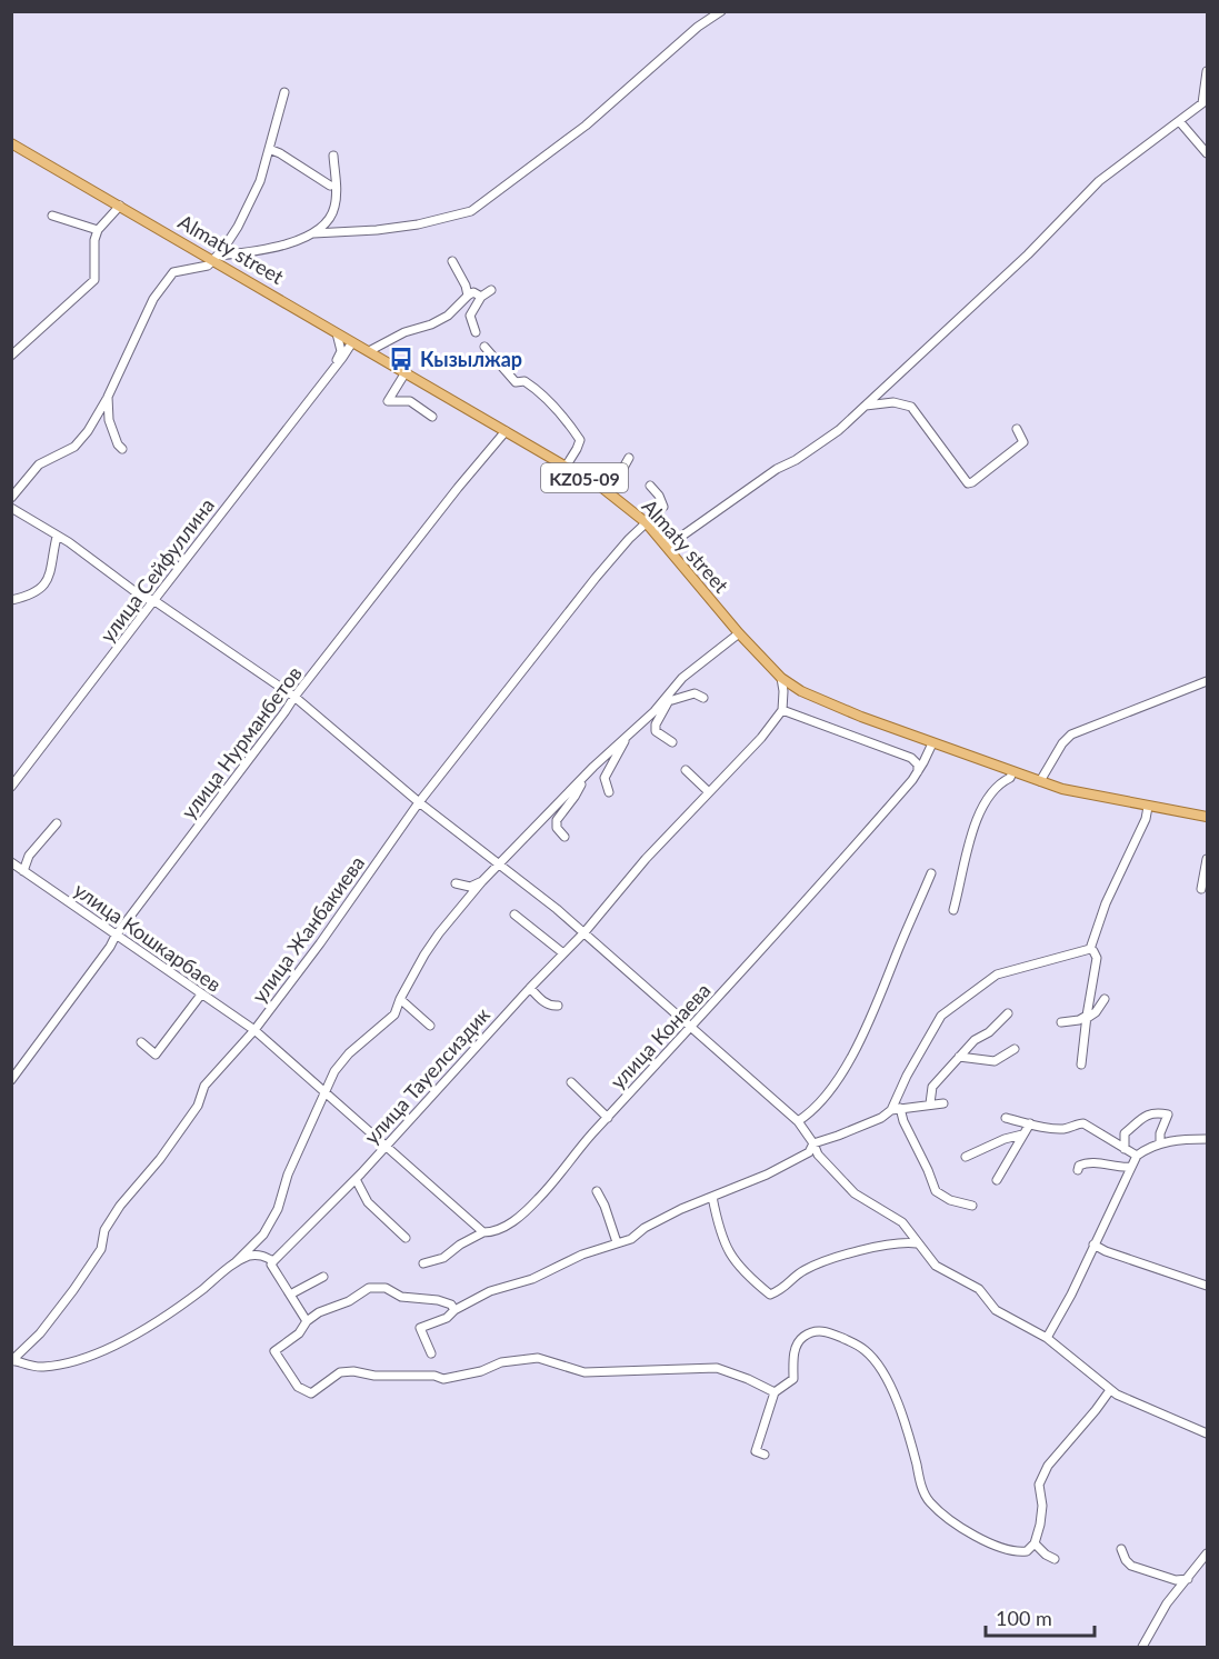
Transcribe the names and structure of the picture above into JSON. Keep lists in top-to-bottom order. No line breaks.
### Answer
{"streets":{"main road":["Almaty street","KZ05-09"],"street":["улица Сейфуллина","улица Нурманбетов","улица Жанбакиева","улица Кошкарбаев","улица Конаева","улица Тауелсиздик"]},"crossings":[["Almaty street","KZ05-09"],["Almaty street","улица Сейфуллина"],["Almaty street","улица Нурманбетов"],["Almaty street","улица Жанбакиева"],["Almaty street","улица Конаева"],["улица Нурманбетов","улица Кошкарбаев"],["улица Жанбакиева","улица Кошкарбаев"],["улица Кошкарбаев","улица Тауелсиздик"]],"places":{"bus stop":["Кызылжар"]},"scale_bar":"100 m"}
